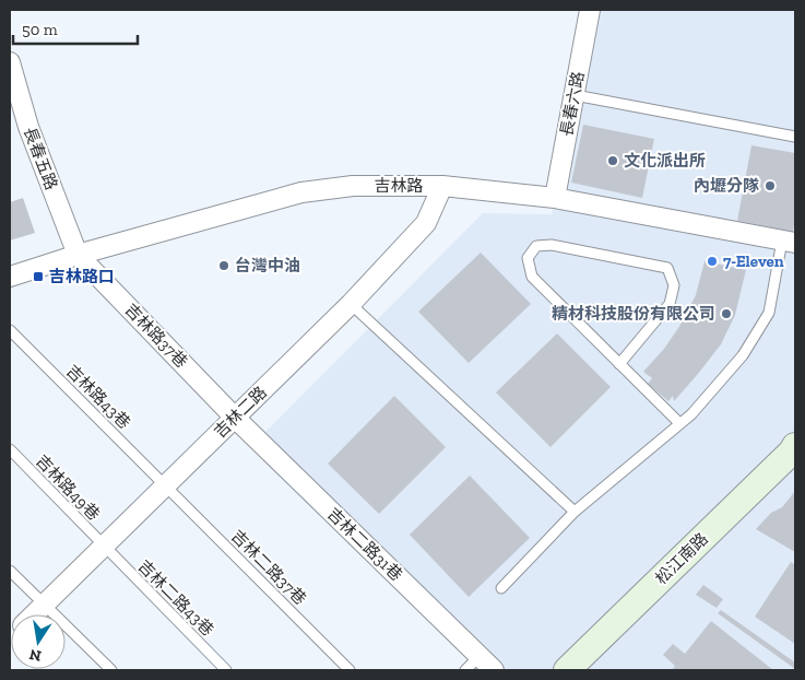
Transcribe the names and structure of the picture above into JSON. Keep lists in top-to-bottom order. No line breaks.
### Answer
{"streets":{"street":["長春六路","長春五路","吉林路","吉林路37巷","吉林二路","吉林二路31巷","松江南路"],"lane":["吉林路43巷","吉林路49巷","吉林二路37巷","吉林二路43巷"]},"crossings":[["長春六路","吉林路"],["長春五路","吉林路"],["長春五路","吉林路37巷"],["吉林路","吉林路37巷"],["吉林路","吉林二路"],["吉林路37巷","吉林二路"],["吉林路37巷","吉林二路31巷"],["吉林路43巷","吉林二路"],["吉林路43巷","吉林二路37巷"],["吉林二路","吉林路49巷"],["吉林二路","吉林二路31巷"],["吉林二路","吉林二路37巷"],["吉林二路","吉林二路43巷"],["吉林路49巷","吉林二路43巷"]],"places":{"other":["文化派出所","內壢分隊","7-Eleven","台灣中油","精材科技股份有限公司"],"transit":["吉林路口"]},"scale_bar":"50 m","north":"bottom"}
